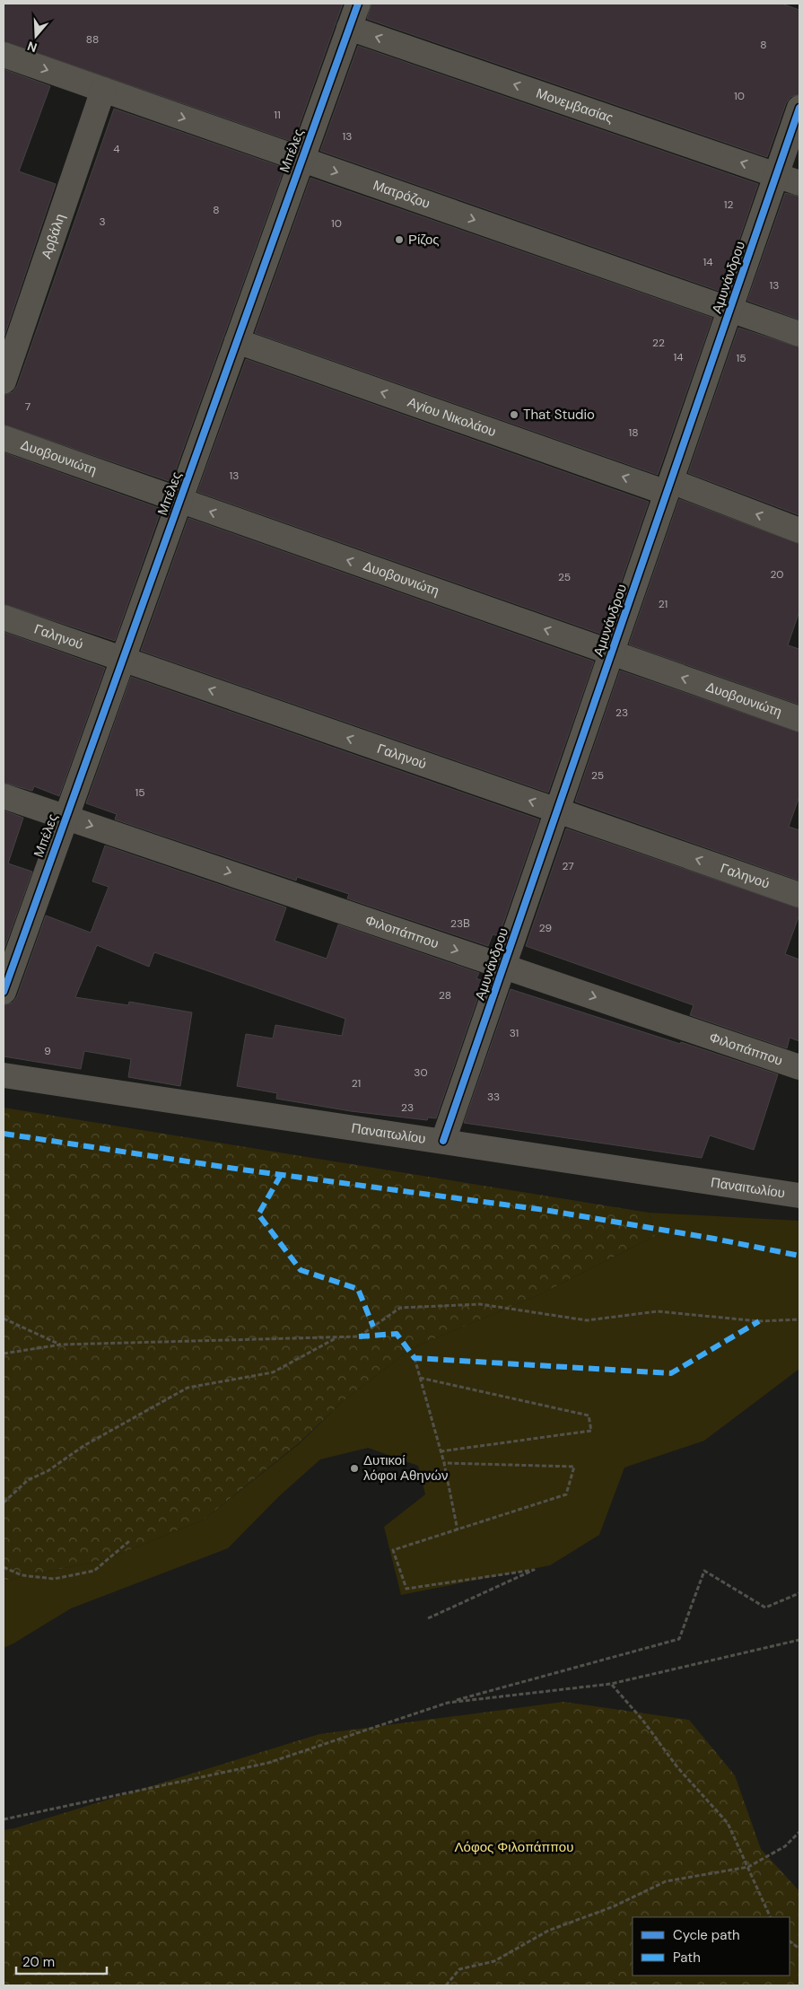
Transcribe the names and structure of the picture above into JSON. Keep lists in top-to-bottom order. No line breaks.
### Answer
{"streets":{"street":["Μονεμβασίας","Μπέλες","Ματρόζου","Αρβάλη","Αμυνάνδρου","Αγίου Νικολάου","Δυοβουνιώτη","Γαληνού","Φιλοπάππου","Παναιτωλίου"]},"crossings":[["Μονεμβασίας","Μπέλες"],["Μονεμβασίας","Αμυνάνδρου"],["Μπέλες","Ματρόζου"],["Μπέλες","Αγίου Νικολάου"],["Μπέλες","Δυοβουνιώτη"],["Μπέλες","Γαληνού"],["Μπέλες","Φιλοπάππου"],["Ματρόζου","Αρβάλη"],["Ματρόζου","Αμυνάνδρου"],["Αμυνάνδρου","Αγίου Νικολάου"],["Αμυνάνδρου","Δυοβουνιώτη"],["Αμυνάνδρου","Γαληνού"],["Αμυνάνδρου","Φιλοπάππου"],["Αμυνάνδρου","Παναιτωλίου"]],"one_way":["Μονεμβασίας","Ματρόζου","Αγίου Νικολάου","Δυοβουνιώτη","Γαληνού","Φιλοπάππου"],"parks":["Λόφος Φιλοπάππου"],"places":["Ρίζος","That Studio","Δυτικοί λόφοι Αθηνών"],"house_numbers":["88","8","10","11","13","4","12","8","3","10","14","13","22","14","15","7","18","13","20","25","21","23","25","15","27","23Β","29","28","31","9","30","21","33","23"],"legend":["Cycle path","Path"],"scale_bar":"20 m","north":"bottom"}
